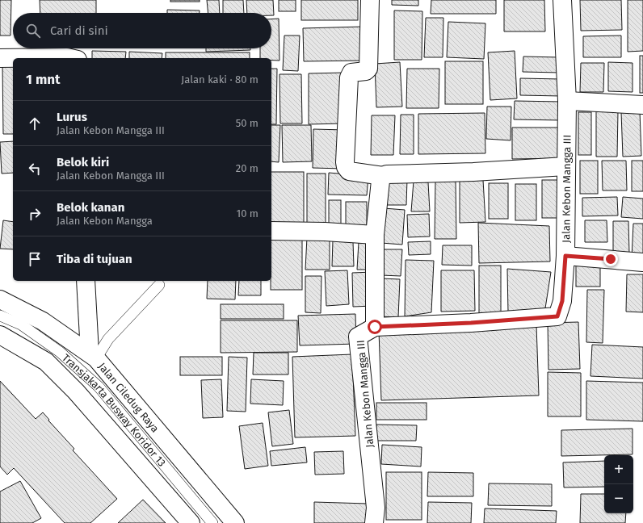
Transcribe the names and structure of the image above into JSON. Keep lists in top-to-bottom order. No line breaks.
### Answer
{"streets":{"street":["Jalan Kebon Mangga III","Jalan Ciledug Raya"],"lane":["Transjakarta Busway Koridor 13"]},"page":{"search":"Cari di sini","heading":["1 mnt","Jalan kaki · 80 m"],"list":[["Lurus","Jalan Kebon Mangga III","50 m"],["Belok kiri","Jalan Kebon Mangga III","20 m"],["Belok kanan","Jalan Kebon Mangga","10 m"],"Tiba di tujuan"],"map_buttons":["+","−"]}}
